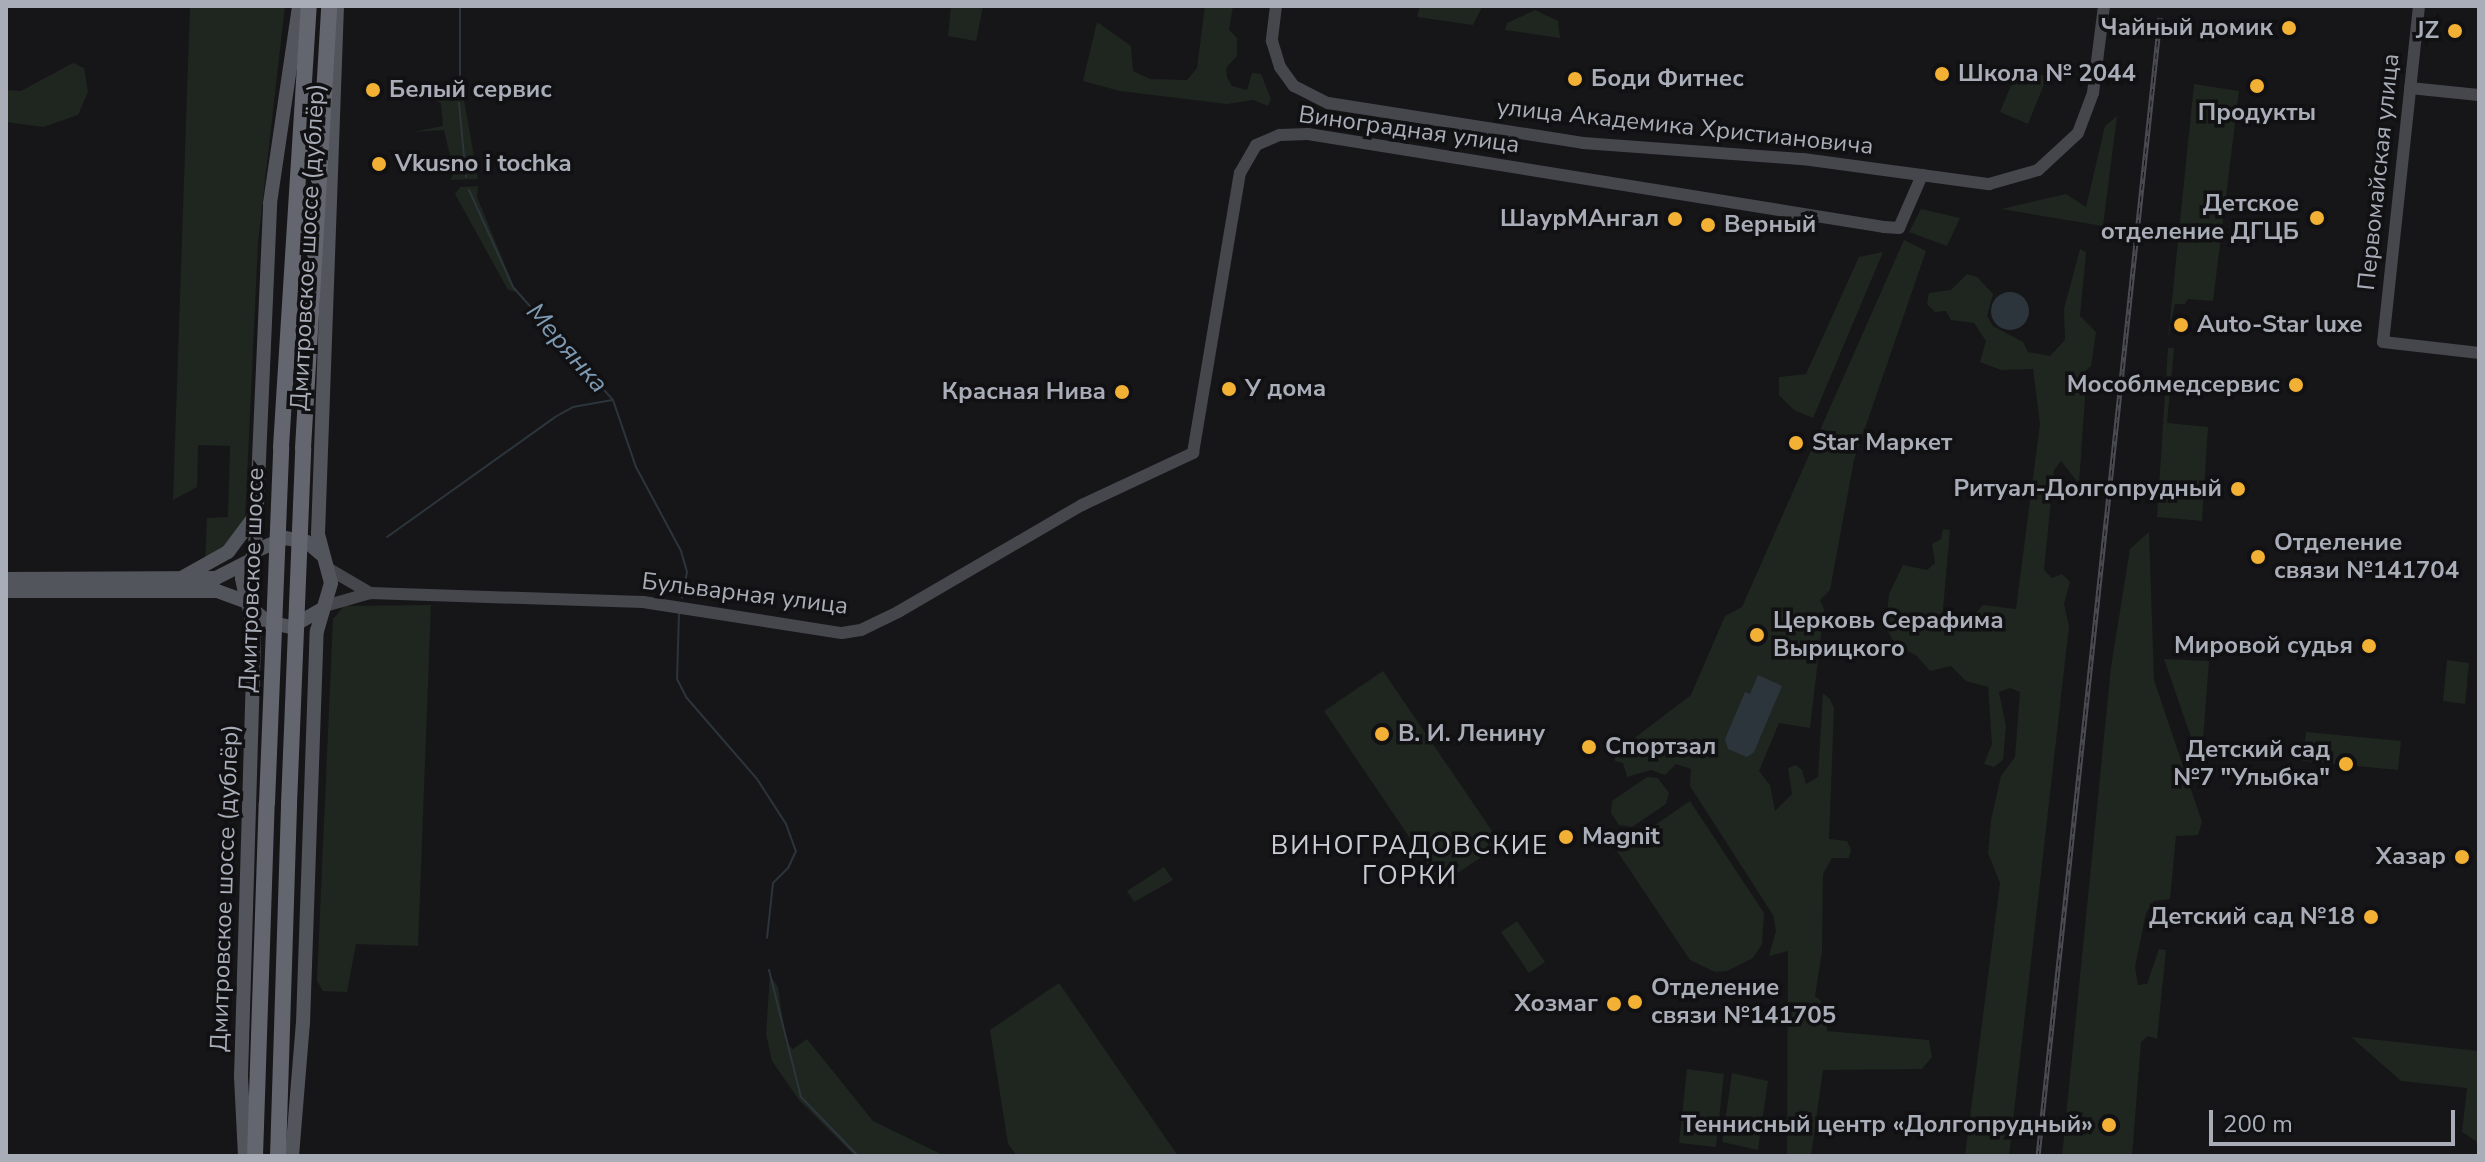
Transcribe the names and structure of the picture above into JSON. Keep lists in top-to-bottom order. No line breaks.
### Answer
{"streets":{"highway":["Дмитровское шоссе"],"main road":["Дмитровское шоссе (дублёр)"],"street":["улица Академика Христиановича","Виноградная улица","Первомайская улица","Бульварная улица"]},"crossings":[["улица Академика Христиановича","Виноградная улица"],["Виноградная улица","Бульварная улица"]],"districts":["ВИНОГРАДОВСКИЕ ГОРКИ"],"water":["Мерянка"],"places":["Чайный домик","JZ","Школа № 2044","Боди Фитнес","Продукты","Белый сервис","Vkusno i tochka","Детское отделение ДГЦБ","ШаурМАнгал","Верный","Auto-Star luxe","Мособлмедсервис","У дома","Красная Нива","Star Маркет","Ритуал-Долгопрудный","Отделение связи №141704","Церковь Серафима Вырицкого","Мировой судья","В. И. Ленину","Спортзал","Детский сад №7 \"Улыбка\"","Magnit","Хазар","Детский сад №18","Отделение связи №141705","Хозмаг","Теннисный центр «Долгопрудный»"],"scale_bar":"200 m"}
